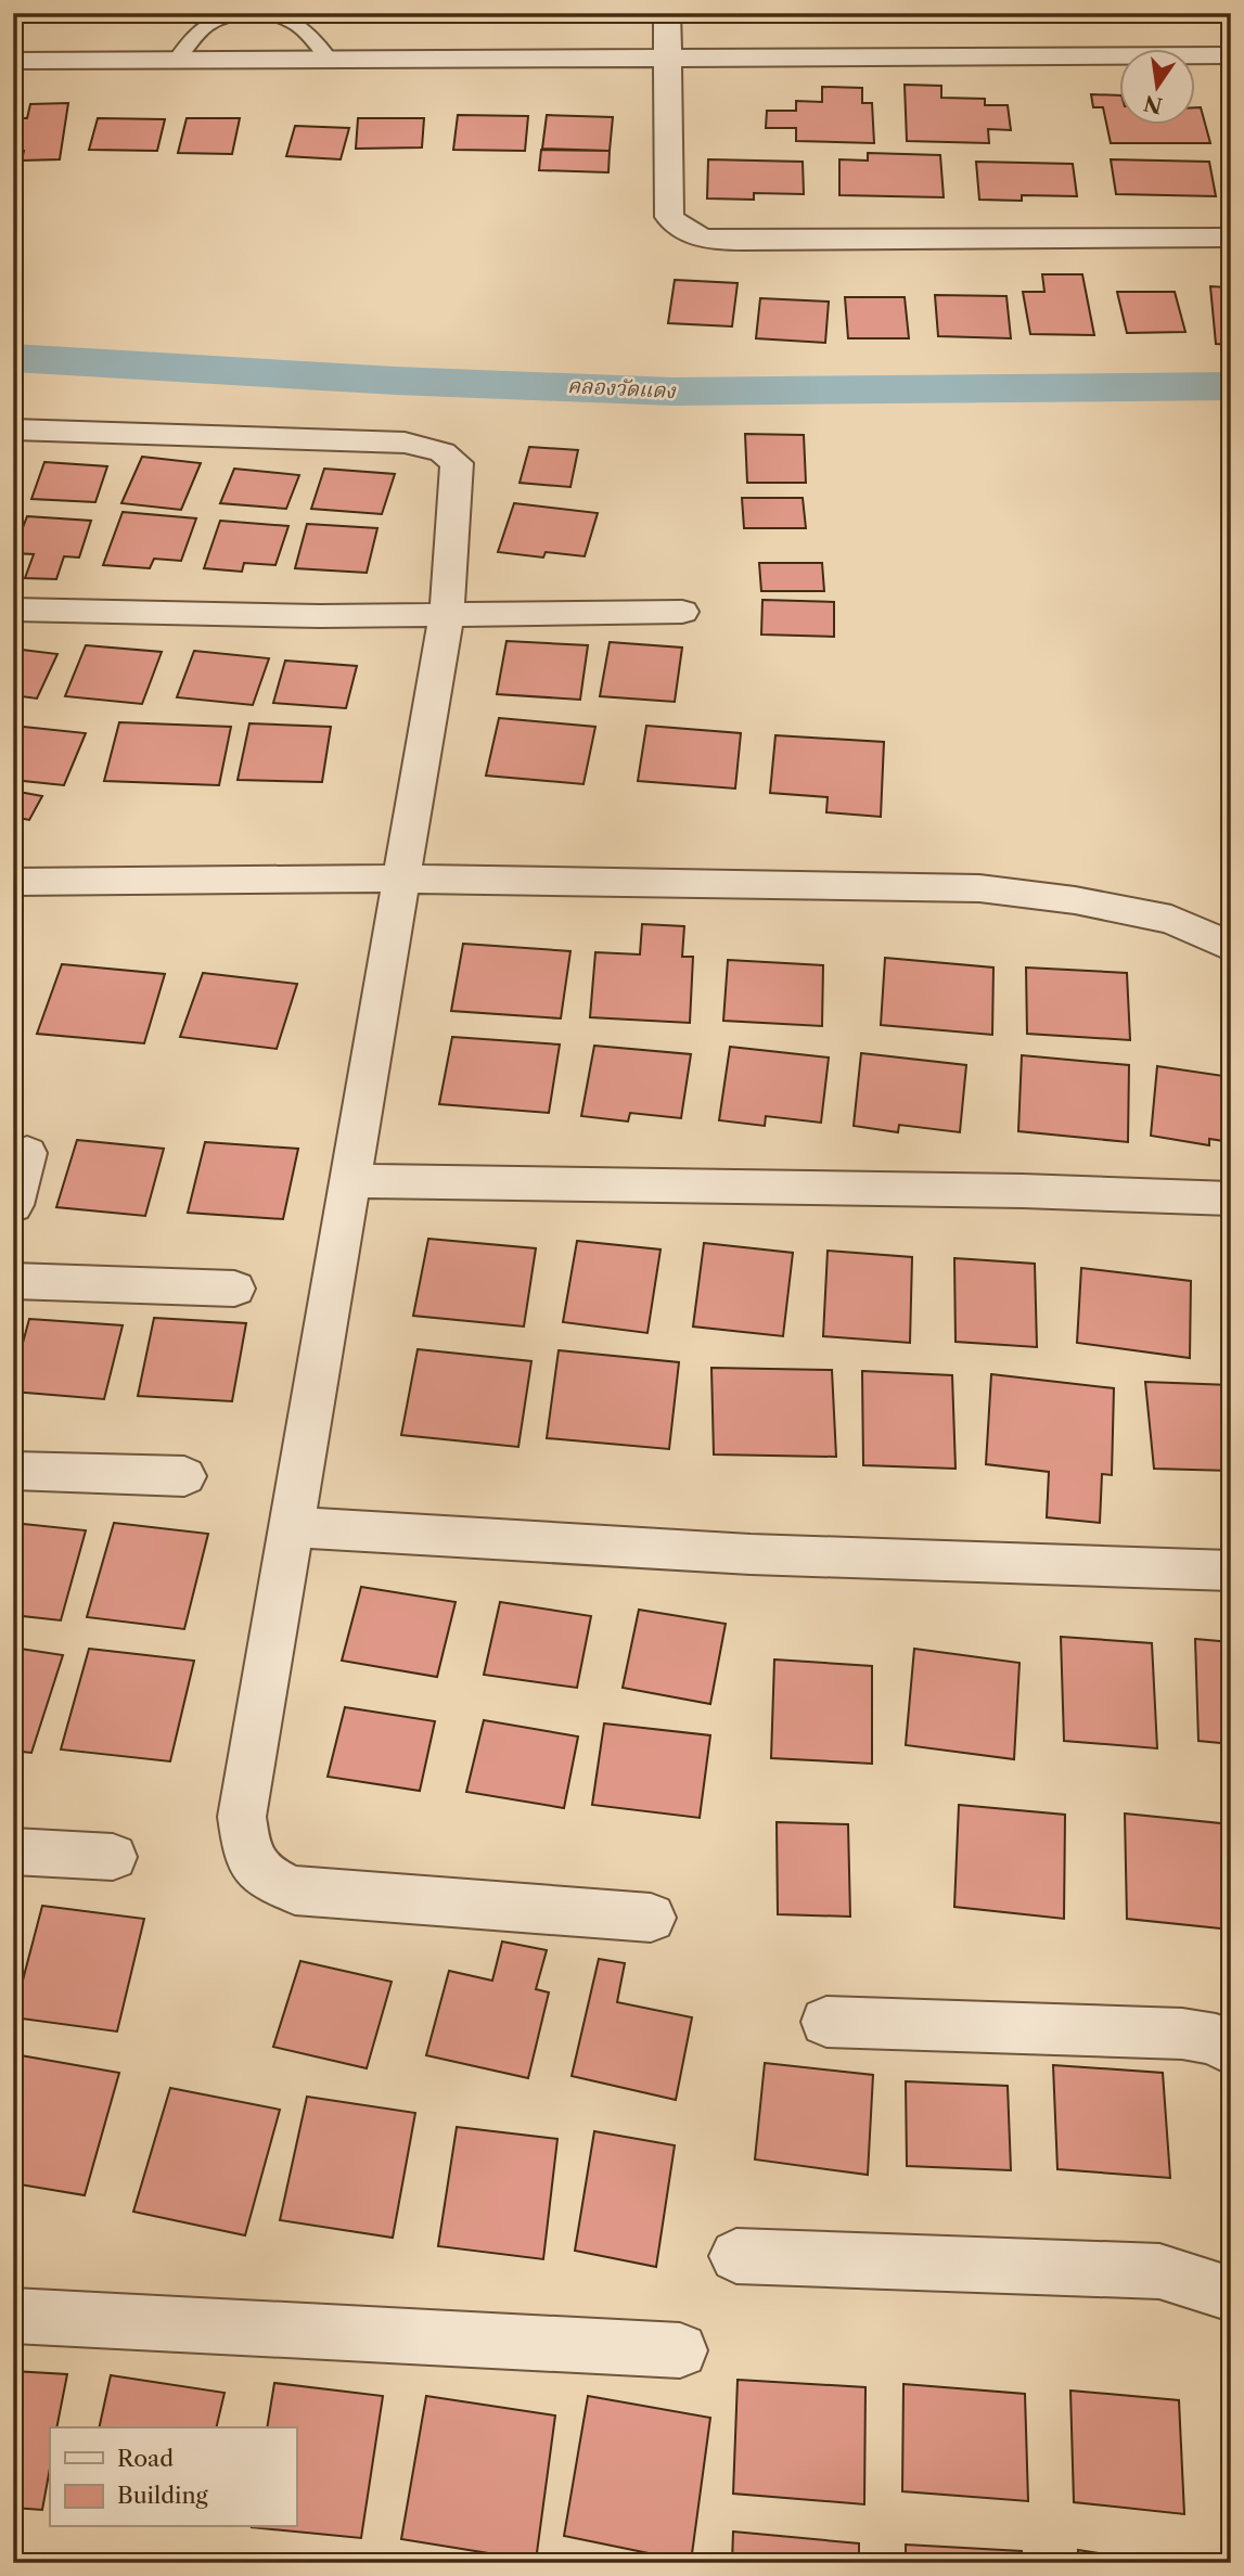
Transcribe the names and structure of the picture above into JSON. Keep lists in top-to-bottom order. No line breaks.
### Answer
{"water":["คลองวัดแดง"],"legend":["Road","Building"],"north":"bottom"}
